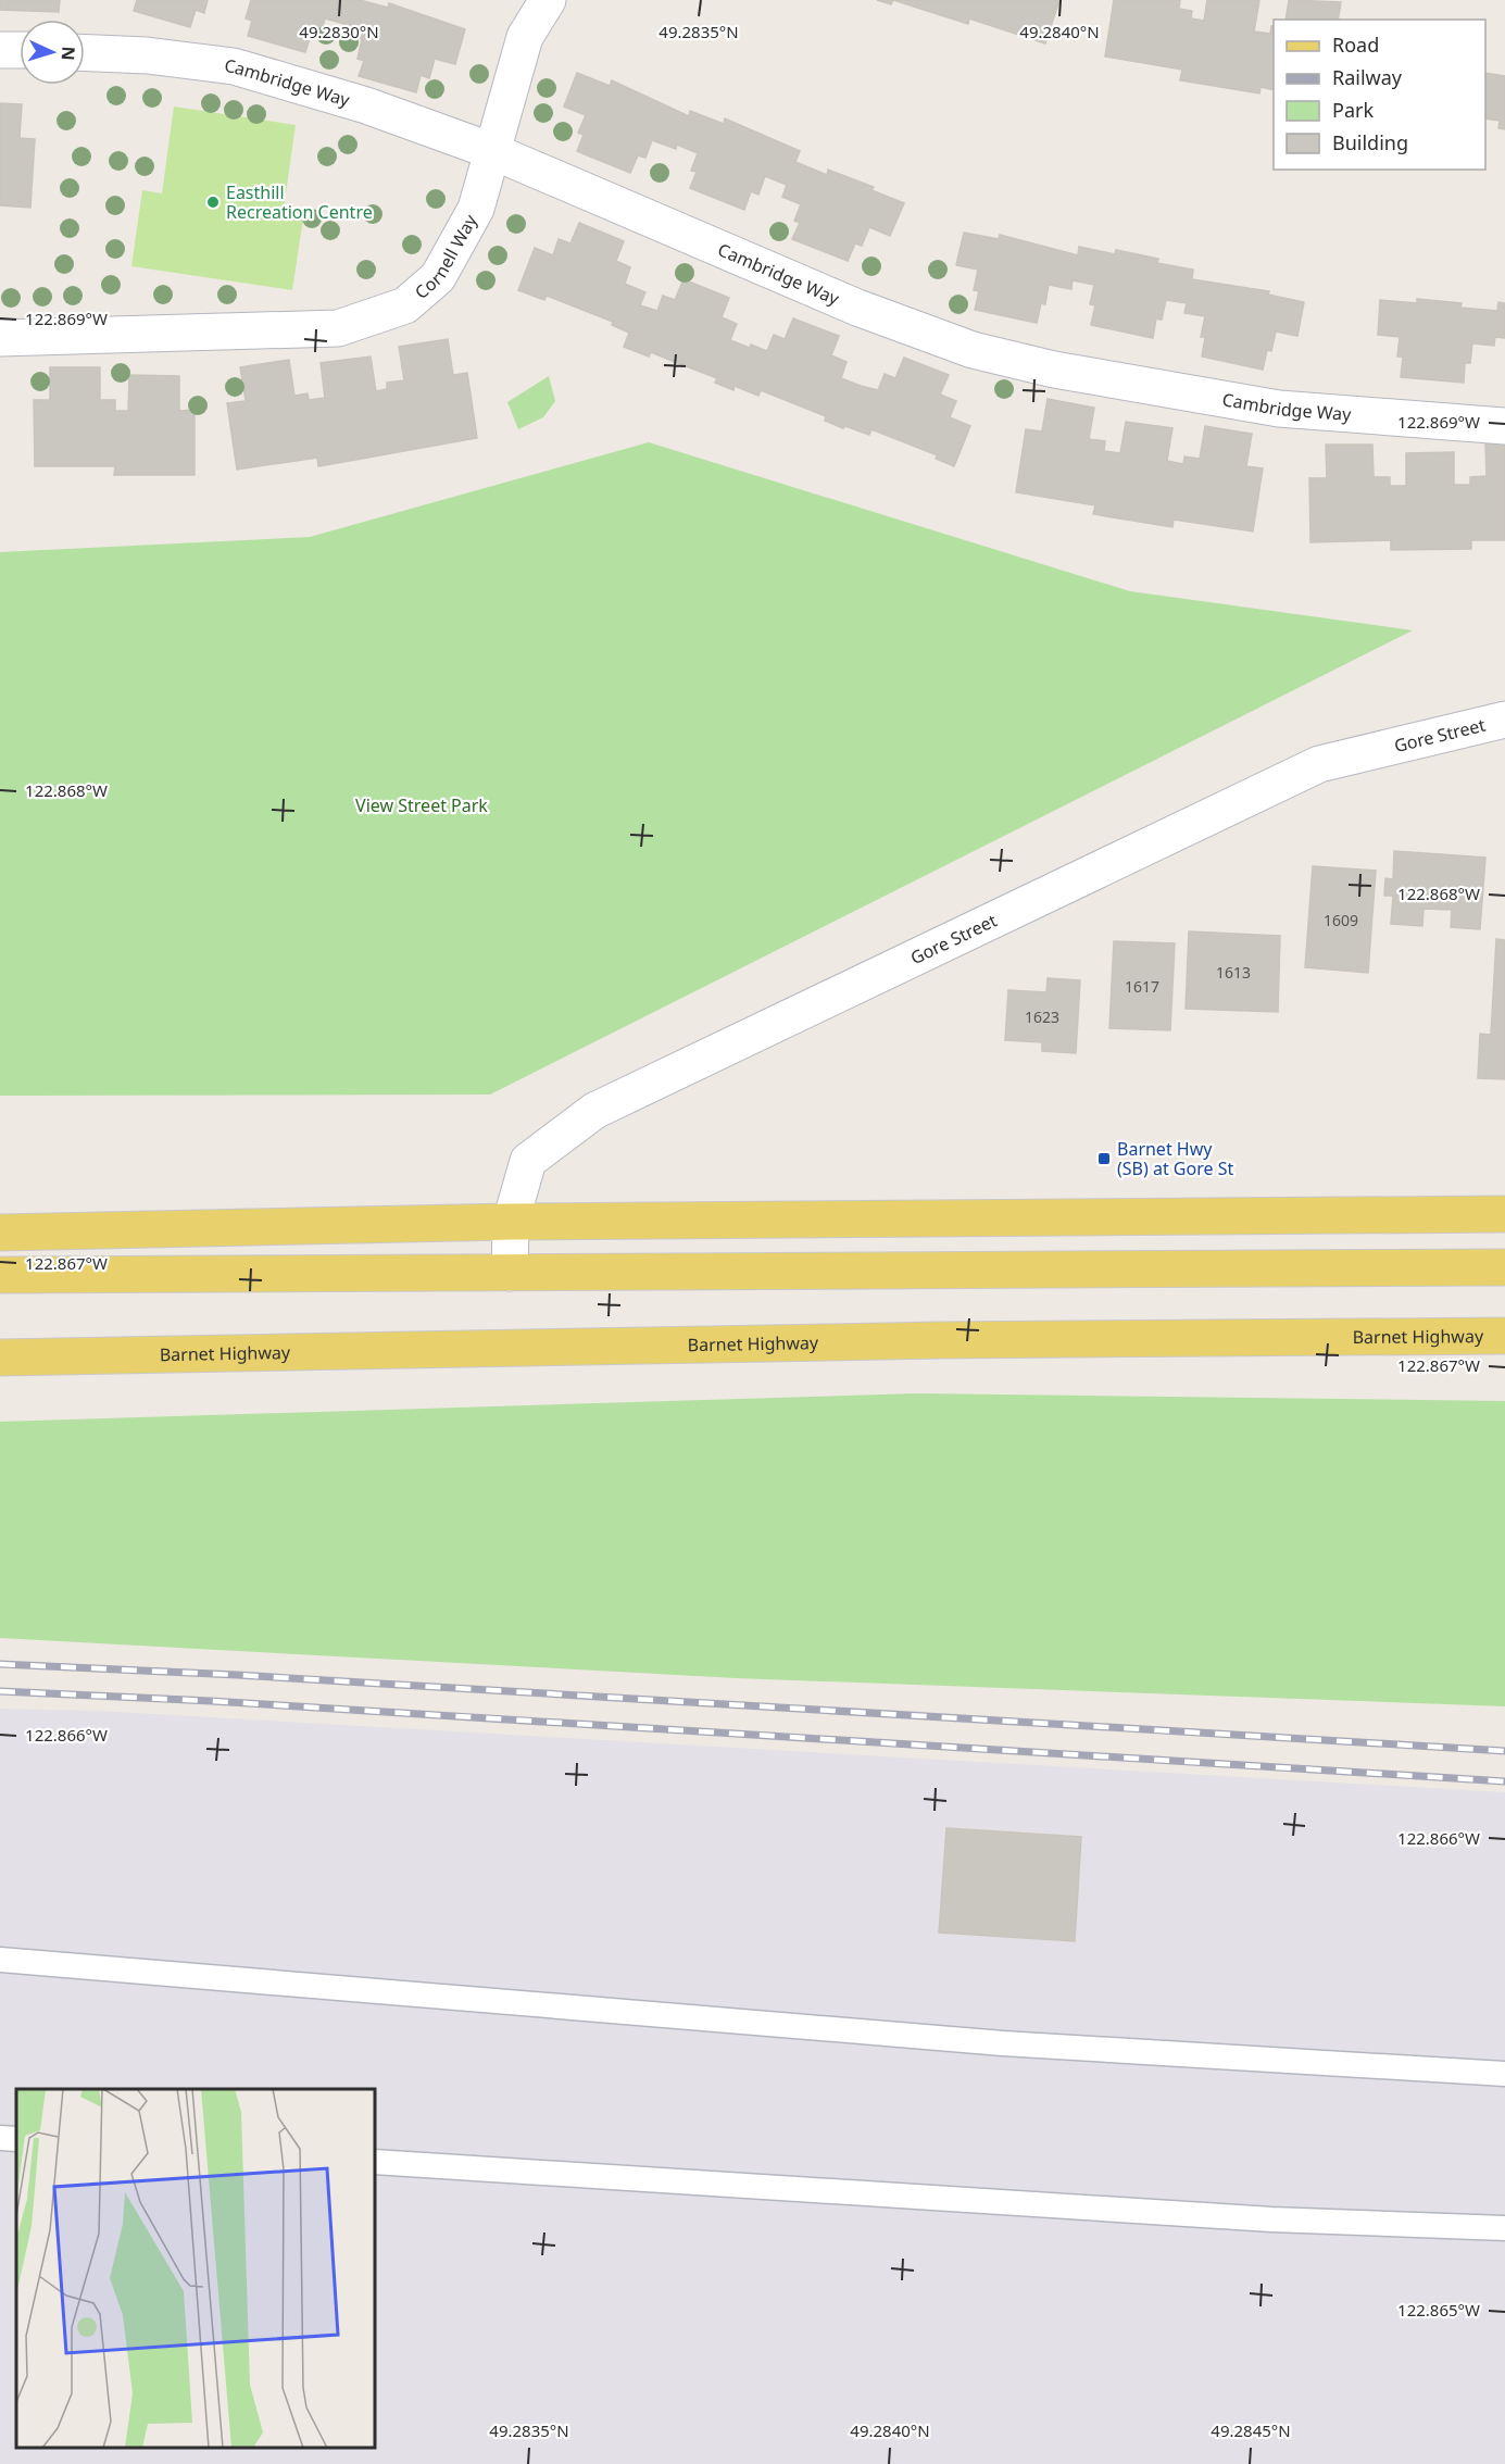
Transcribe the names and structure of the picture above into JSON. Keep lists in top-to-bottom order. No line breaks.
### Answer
{"streets":{"main road":["Barnet Highway"],"street":["Cambridge Way","Cornell Way","Gore Street"]},"crossings":[["Cambridge Way","Cornell Way"]],"parks":["View Street Park"],"places":{"other":["Easthill Recreation Centre"],"transit":["Barnet Hwy (SB) at Gore St"]},"house_numbers":["1609","1613","1617","1623"],"legend":["Road","Railway","Park","Building"],"north":"right","coordinates":["49.2830°N","49.2835°N","49.2840°N","122.869°W","122.868°W","122.867°W","122.866°W","122.865°W","49.2845°N"]}
